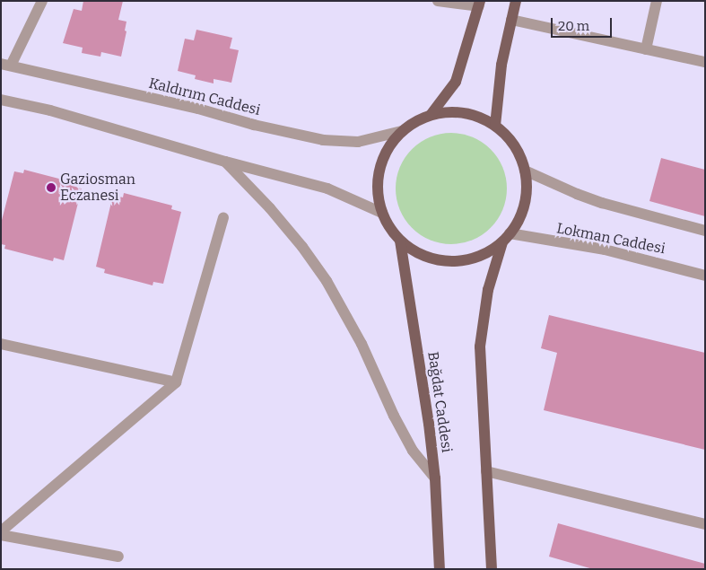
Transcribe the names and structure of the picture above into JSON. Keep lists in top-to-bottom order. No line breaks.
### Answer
{"streets":{"main road":["Bağdat Caddesi"],"street":["Kaldırım Caddesi","Lokman Caddesi"]},"crossings":[["Kaldırım Caddesi","Lokman Caddesi"],["Kaldırım Caddesi","Bağdat Caddesi"],["Lokman Caddesi","Bağdat Caddesi"]],"places":["Gaziosman Eczanesi"],"scale_bar":"20 m"}
